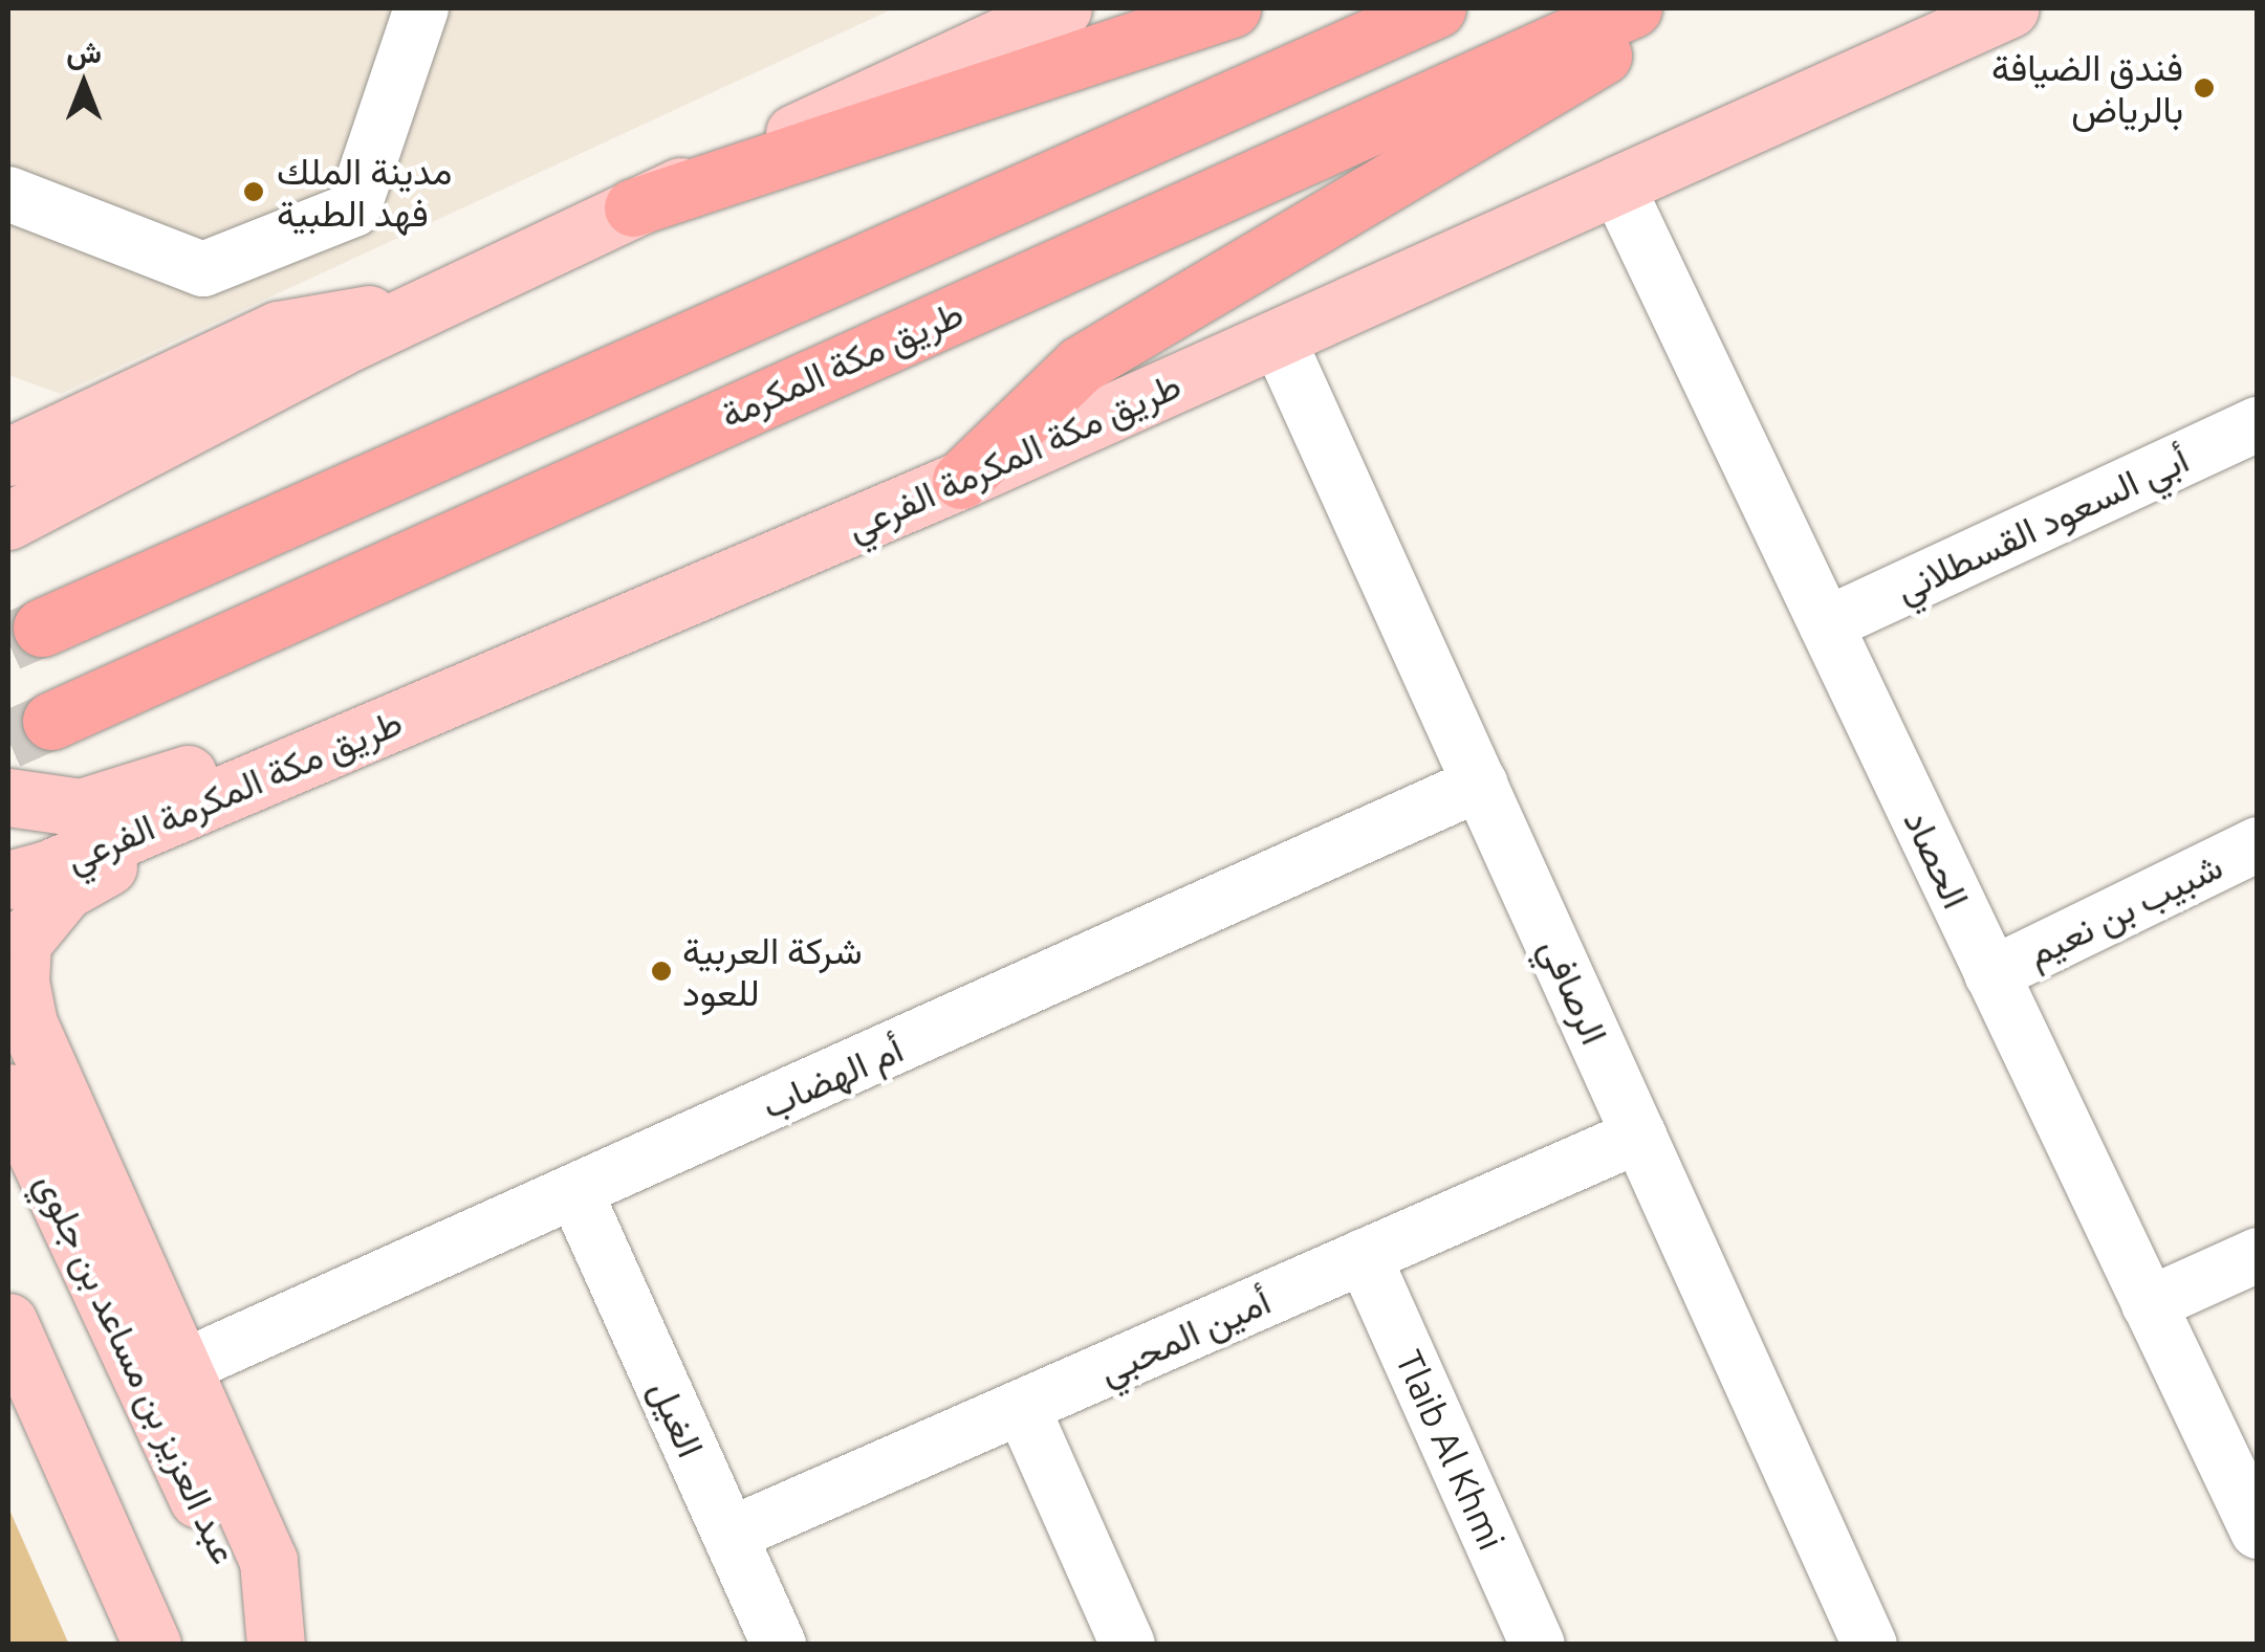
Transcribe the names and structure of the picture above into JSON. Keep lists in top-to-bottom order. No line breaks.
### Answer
{"streets":{"highway":["طريق مكة المكرمة"],"main road":["طريق مكة المكرمة الفرعي","عبد العزيز بن مساعد بن جلوي"],"street":["أبي السعود القسطلاني","الحصاد","شبيب بن نعيم","الرصافي","أم الهضاب","أمين المحبي","الغيل","Tlaib Al Khmi"]},"crossings":[["طريق مكة المكرمة الفرعي","الحصاد"],["طريق مكة المكرمة الفرعي","الرصافي"],["أبي السعود القسطلاني","الحصاد"],["الحصاد","شبيب بن نعيم"],["الرصافي","أم الهضاب"],["الرصافي","أمين المحبي"],["أم الهضاب","الغيل"],["أمين المحبي","الغيل"],["أمين المحبي","Tlaib Al Khmi"]],"places":["فندق الضيافة بالرياض","مدينة الملك فهد الطبية","شركة العربية للعود"],"north":"top"}
